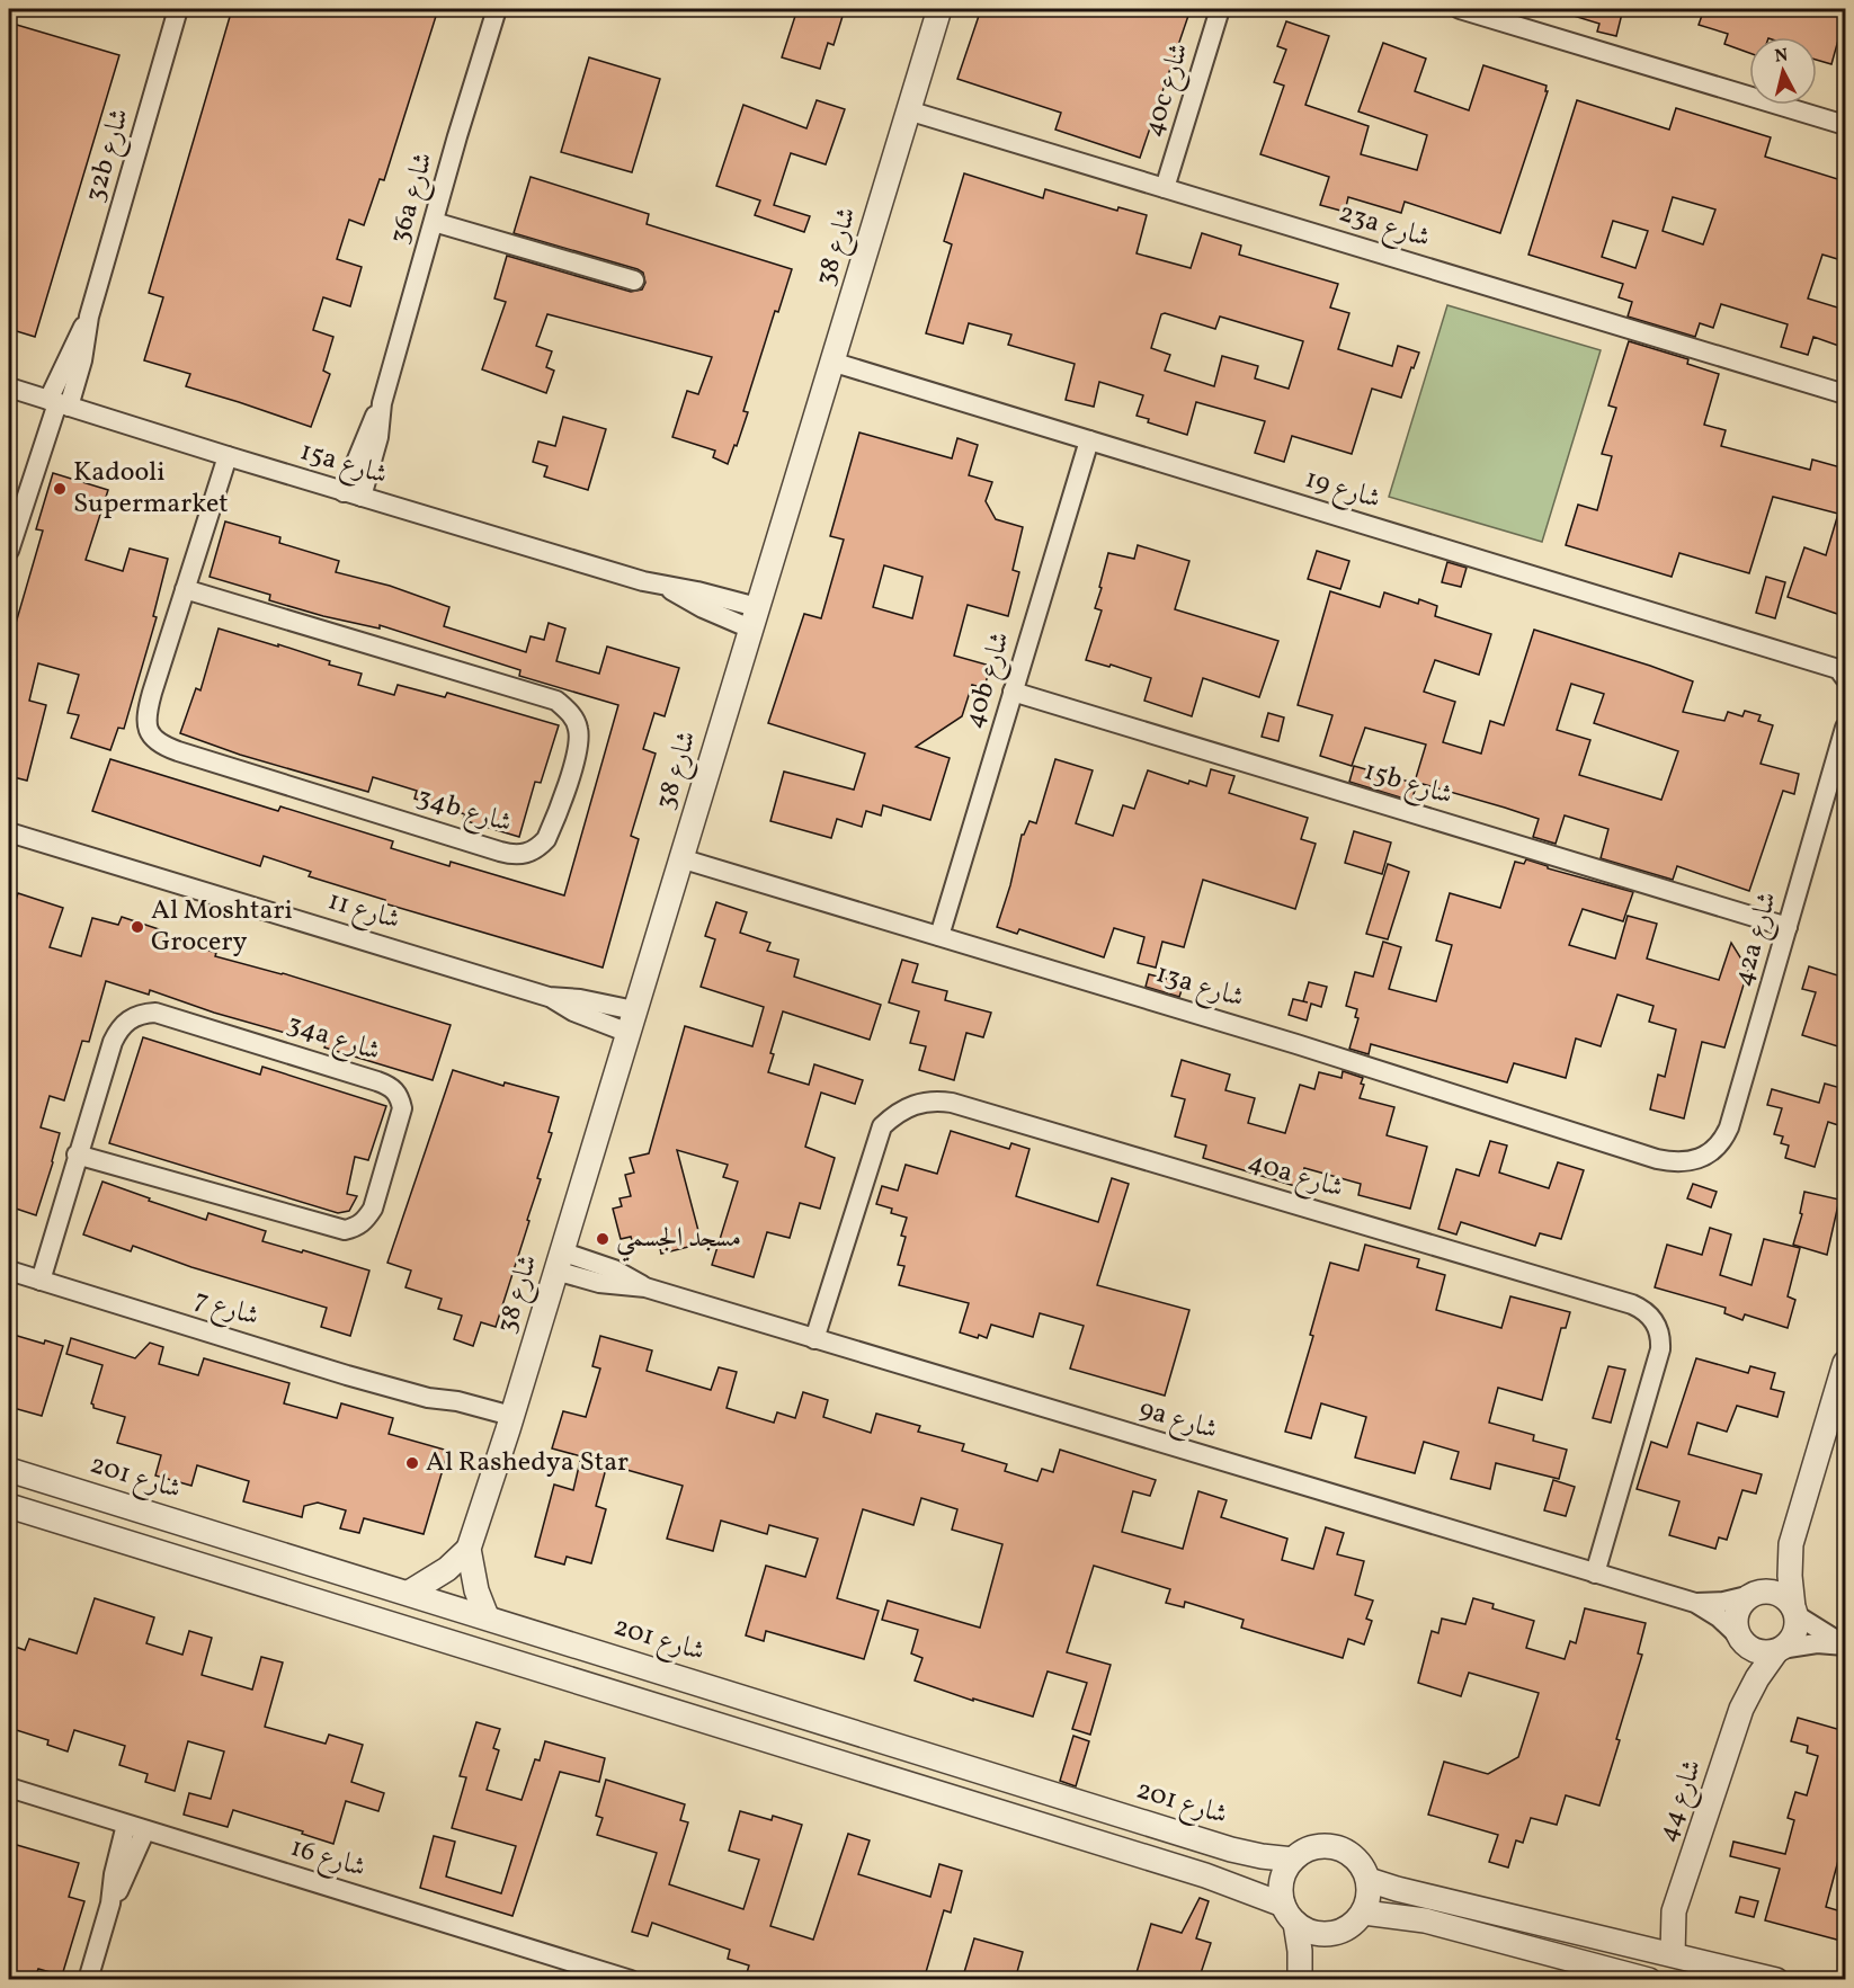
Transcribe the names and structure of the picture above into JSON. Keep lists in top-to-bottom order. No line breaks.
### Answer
{"streets":{"street":["40c شارع","32b شارع","36a شارع","23a شارع","شارع 38","15a شارع","شارع 19","40b شارع","15b شارع","34b شارع","شارع 11","42a شارع","13a شارع","34a شارع","40a شارع","شارع 7","9a شارع","شارع 201","شارع 44","شارع 16"]},"crossings":[["40c شارع","23a شارع"],["32b شارع","15a شارع"],["36a شارع","15a شارع"],["23a شارع","شارع 38"],["شارع 38","15a شارع"],["شارع 38","شارع 19"],["شارع 38","شارع 11"],["شارع 38","13a شارع"],["شارع 38","شارع 7"],["شارع 38","9a شارع"],["شارع 38","شارع 201"],["15a شارع","34b شارع"],["شارع 19","40b شارع"],["40b شارع","15b شارع"],["40b شارع","13a شارع"],["15b شارع","42a شارع"],["42a شارع","13a شارع"],["34a شارع","شارع 7"],["40a شارع","9a شارع"],["9a شارع","شارع 44"]],"places":["Kadooli Supermarket","Al Moshtari Grocery","مسجد الجسمي","Al Rashedya Star"],"north":"top"}
